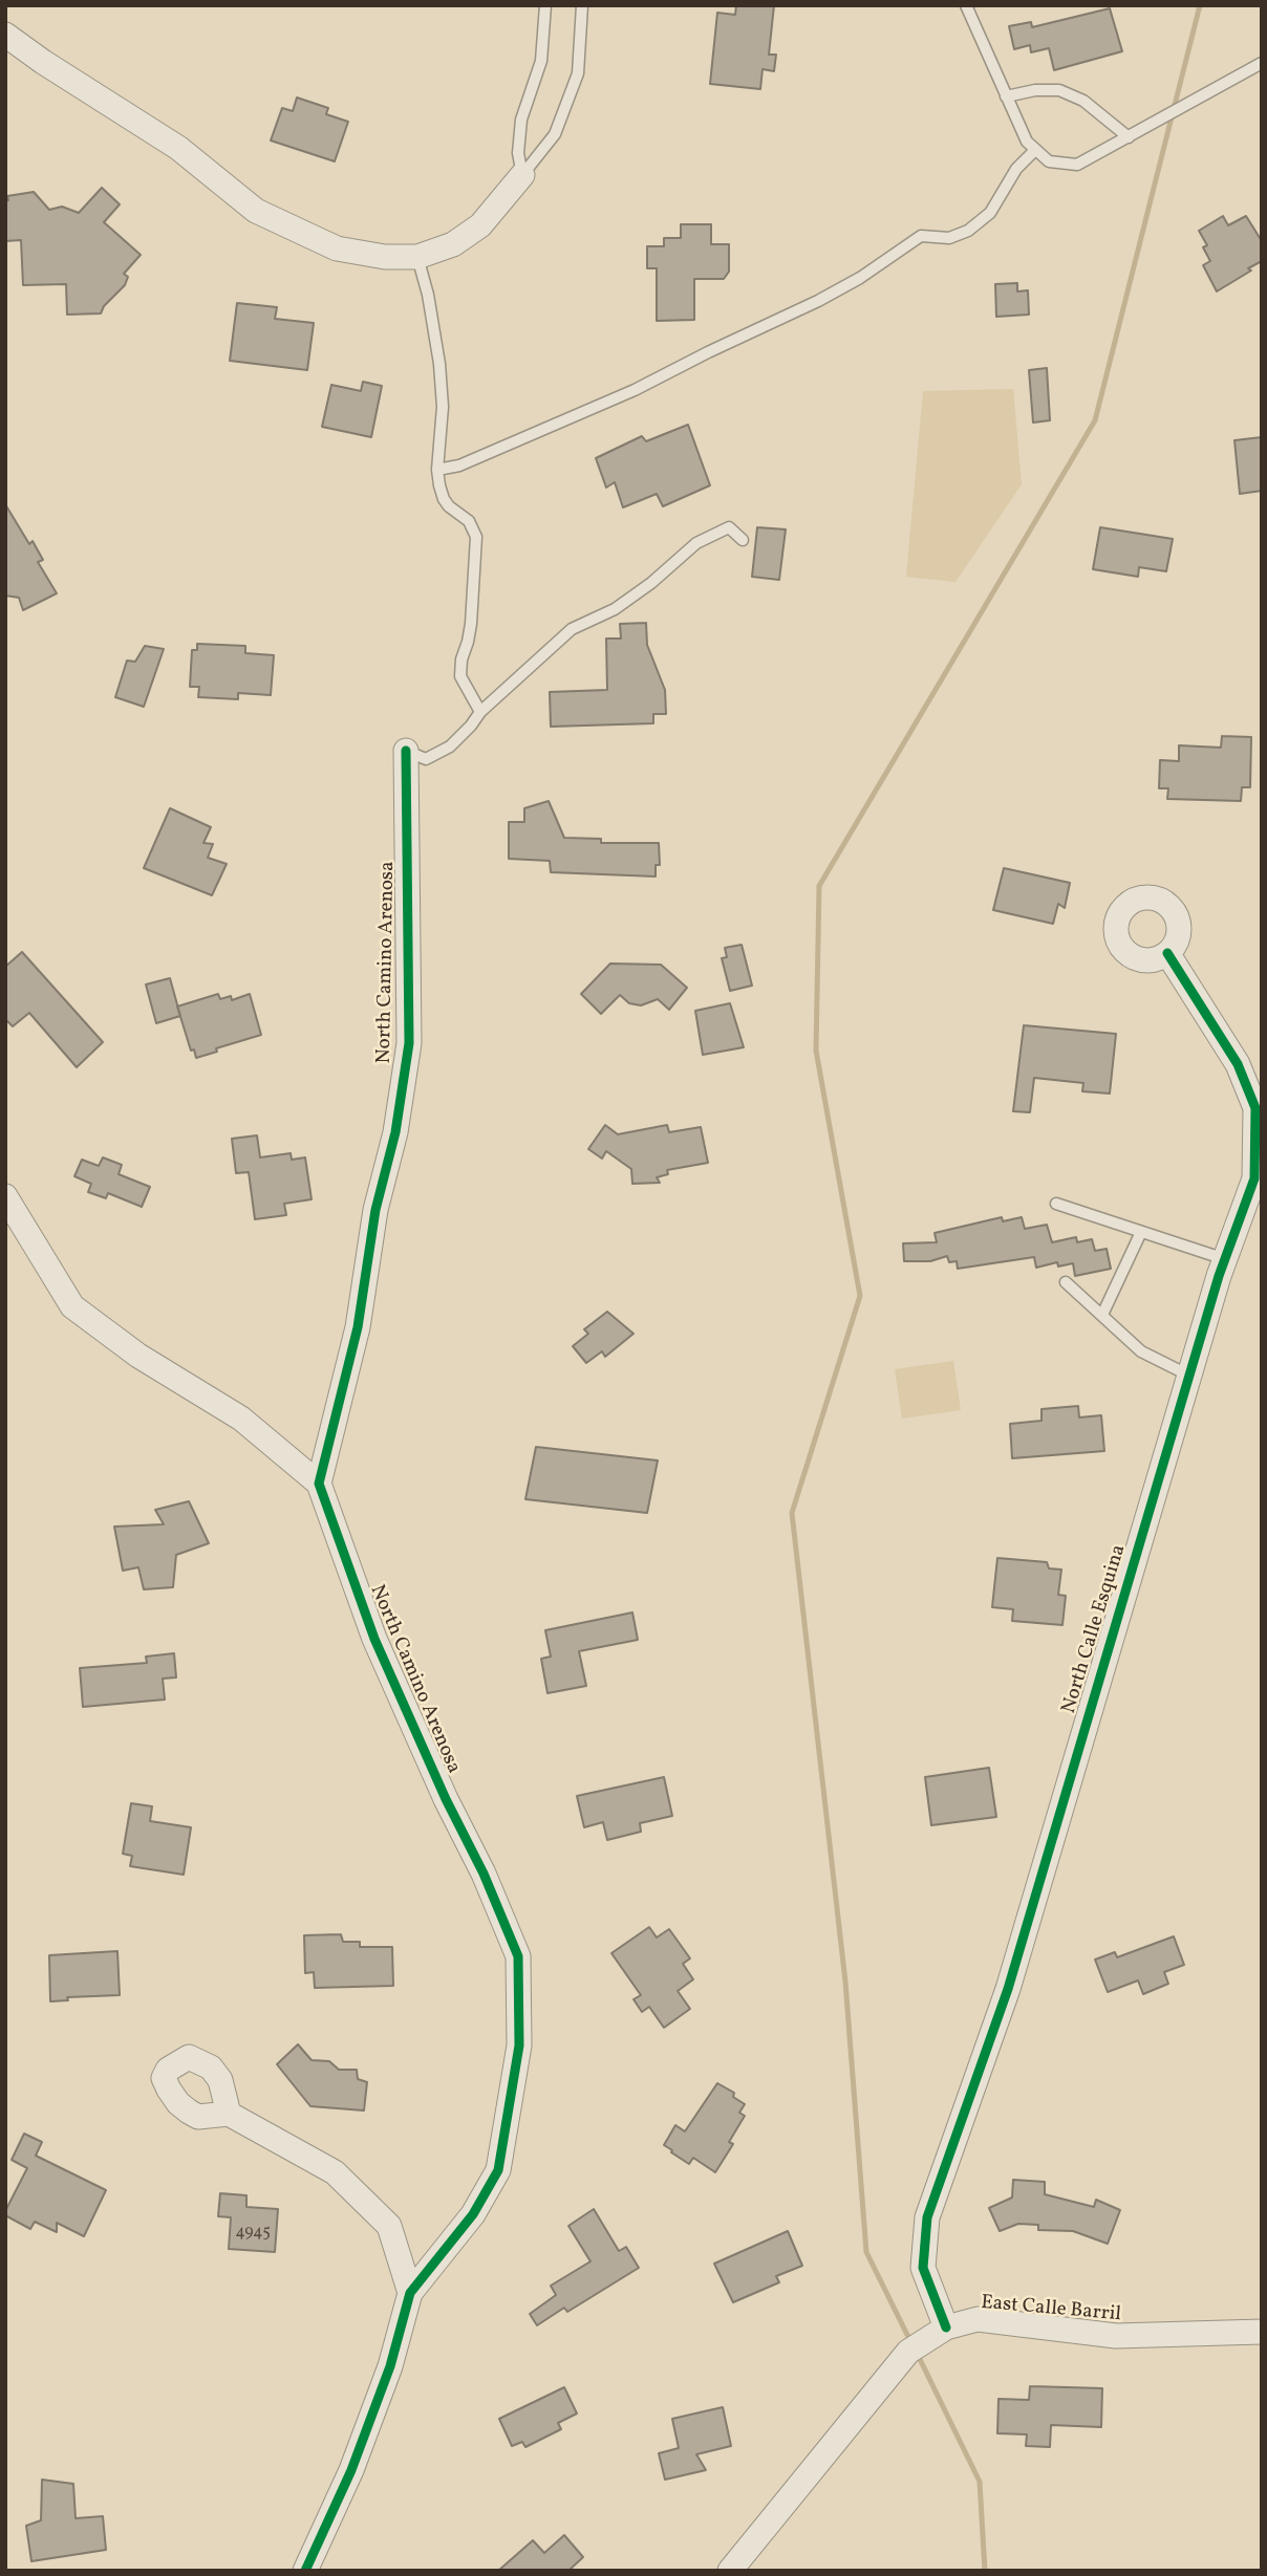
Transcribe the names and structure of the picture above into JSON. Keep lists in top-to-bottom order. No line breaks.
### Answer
{"streets":{"street":["North Camino Arenosa","North Calle Esquina","East Calle Barril"]},"crossings":[["North Calle Esquina","East Calle Barril"]],"house_numbers":["4945"]}
